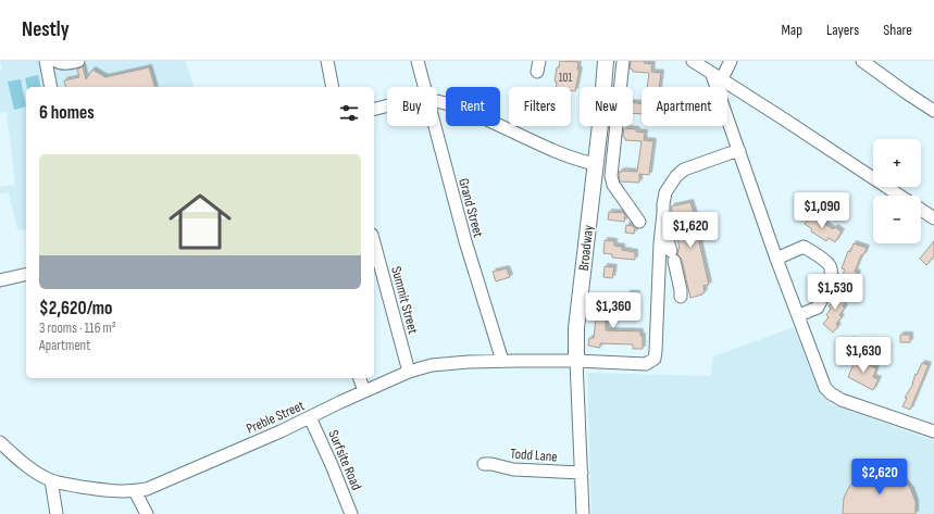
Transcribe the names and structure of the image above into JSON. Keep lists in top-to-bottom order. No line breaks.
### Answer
{"streets":{"main road":["Broadway"],"street":["Grand Street","Summit Street","Preble Street","Todd Lane","Surfsite Road"]},"crossings":[["Grand Street","Preble Street"],["Broadway","Preble Street"],["Broadway","Todd Lane"],["Summit Street","Preble Street"],["Preble Street","Surfsite Road"]],"house_numbers":["101"],"page":{"header":"Nestly","nav":["Map","Layers","Share"],"chip":["Buy","Rent","Filters","New","Apartment"],"heading":"6 homes","map_buttons":["+","−"],"list":[{"name":"$2,620/mo","note":"3 rooms · 116 m² · Apartment"}],"price":["$1,090","$1,620","$1,530","$1,360","$1,630","$2,620"]}}
